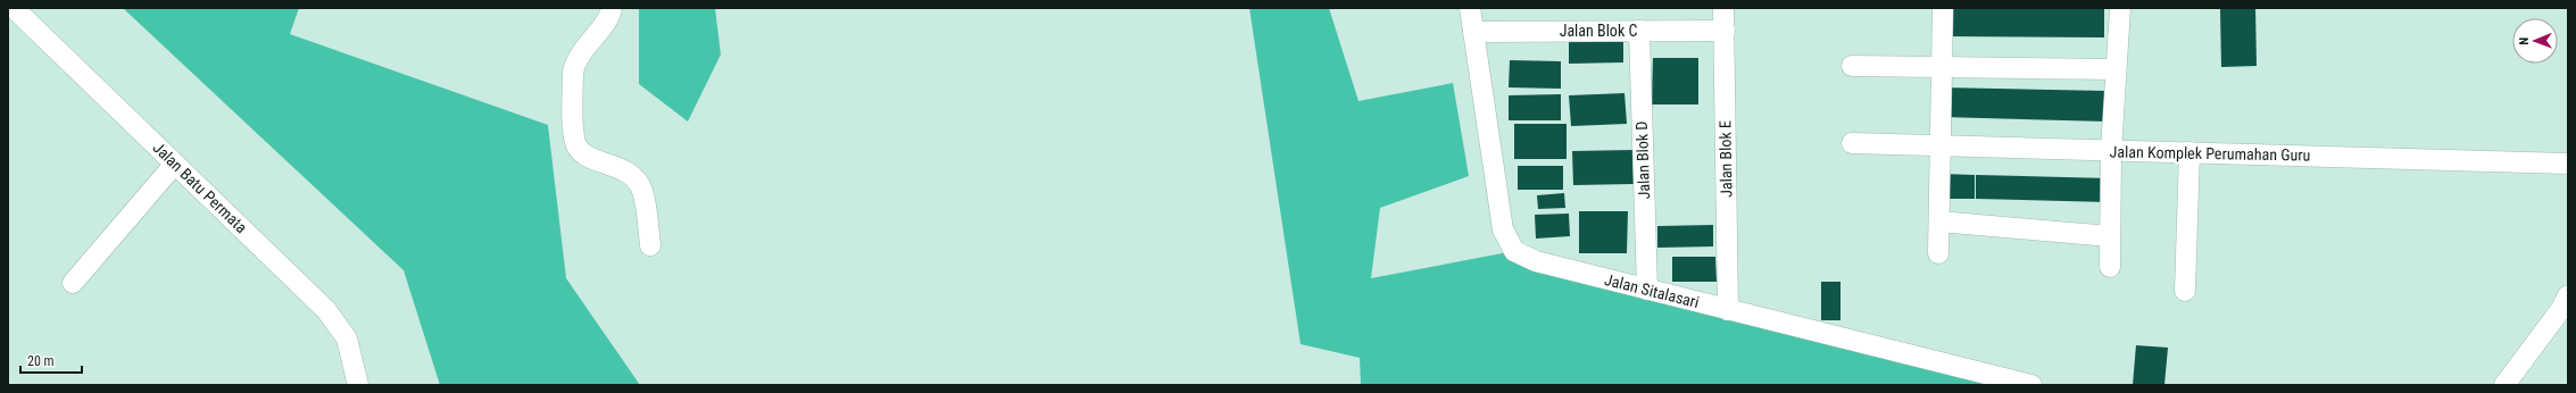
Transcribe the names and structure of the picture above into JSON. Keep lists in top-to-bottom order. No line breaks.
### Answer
{"streets":{"street":["Jalan Blok C","Jalan Komplek Perumahan Guru","Jalan Blok E","Jalan Blok D","Jalan Batu Permata","Jalan Sitalasari"]},"crossings":[["Jalan Blok C","Jalan Blok E"],["Jalan Blok C","Jalan Blok D"],["Jalan Blok C","Jalan Sitalasari"],["Jalan Blok E","Jalan Sitalasari"],["Jalan Blok D","Jalan Sitalasari"]],"scale_bar":"20 m","north":"left"}
